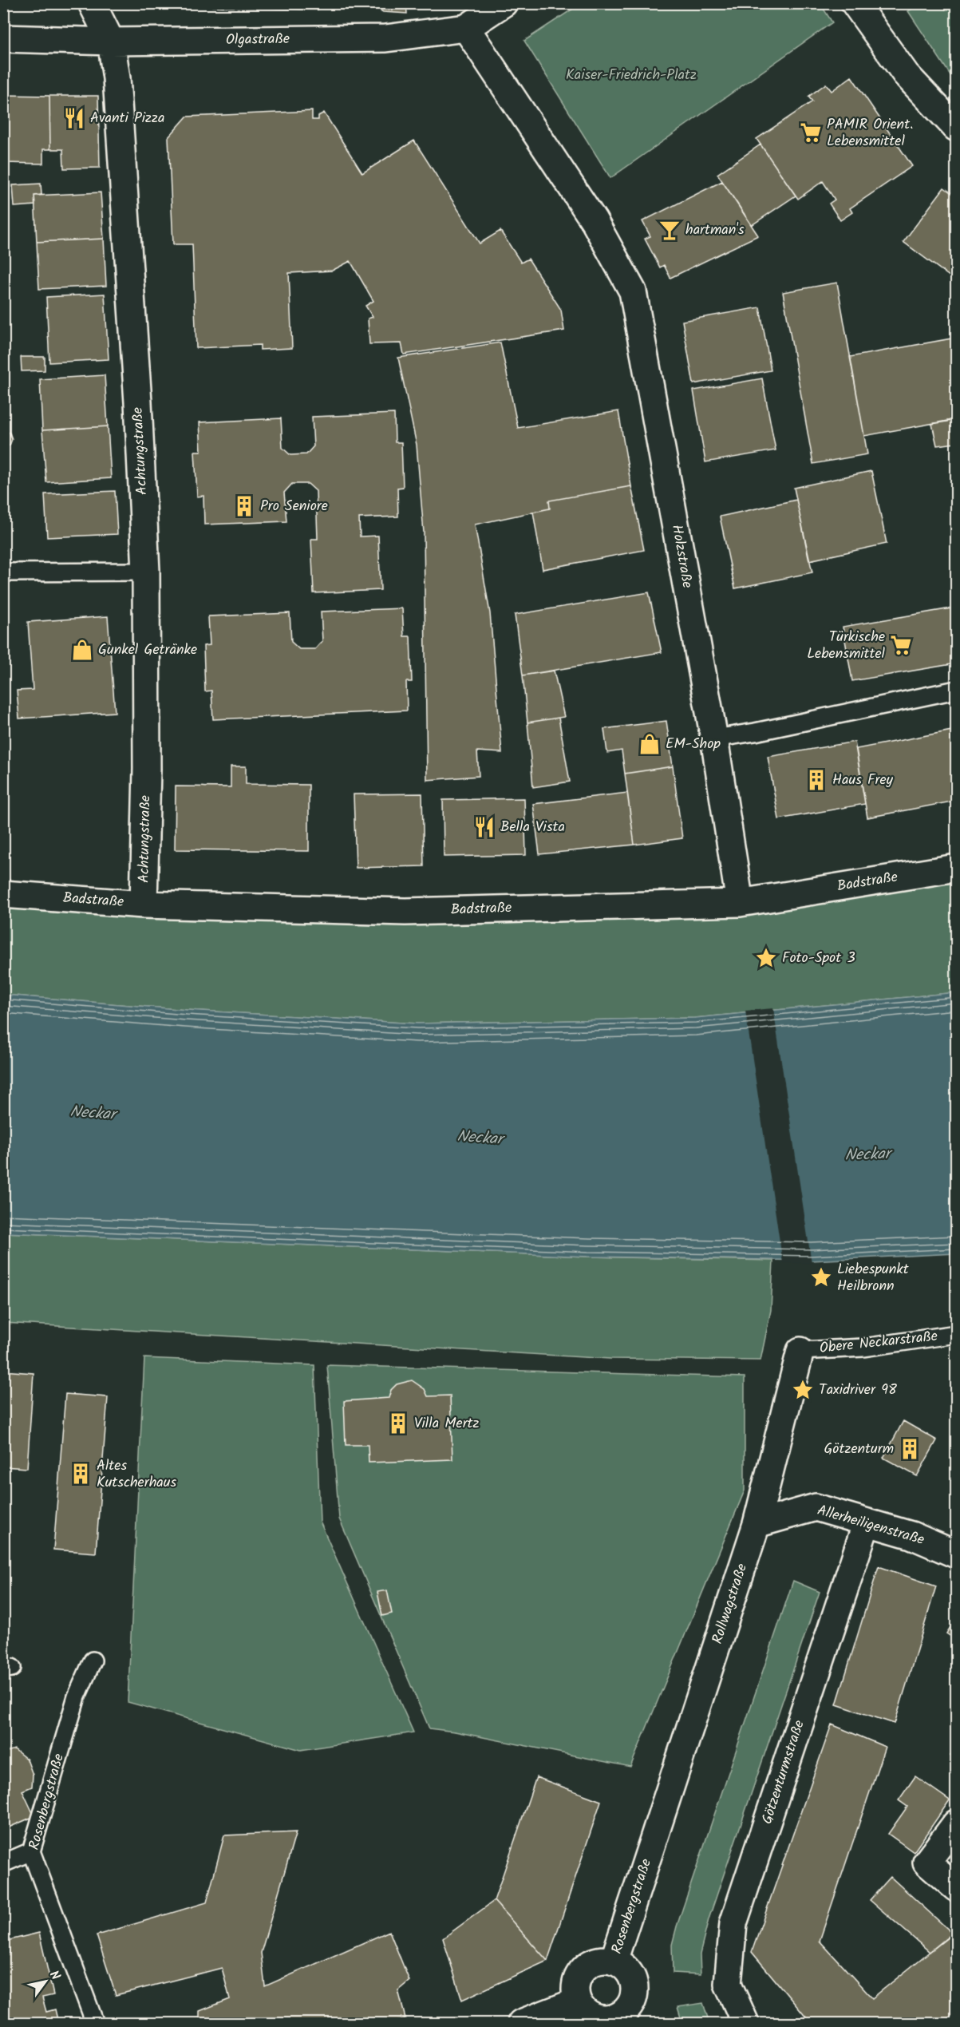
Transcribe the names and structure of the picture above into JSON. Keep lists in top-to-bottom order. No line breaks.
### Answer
{"streets":{"street":["Olgastraße","Achtungstraße","Holzstraße","Badstraße","Allerheiligenstraße","Rollwagstraße","Götzenturmstraße","Rosenbergstraße"],"lane":["Obere Neckarstraße"]},"crossings":[["Olgastraße","Achtungstraße"],["Olgastraße","Holzstraße"],["Achtungstraße","Badstraße"],["Holzstraße","Badstraße"],["Obere Neckarstraße","Rollwagstraße"],["Allerheiligenstraße","Rollwagstraße"],["Allerheiligenstraße","Götzenturmstraße"],["Rollwagstraße","Rosenbergstraße"]],"water":["Neckar"],"parks":["Kaiser-Friedrich-Platz"],"places":{"restaurant":["Avanti Pizza","Bella Vista"],"supermarket":["PAMIR Orient. Lebensmittel","Türkische Lebensmittel"],"bar":["hartman's"],"building":["Pro Seniore","Haus Frey","Villa Mertz","Götzenturm","Altes Kutscherhaus"],"shop":["Gunkel Getränke","EM-Shop"],"place":["Foto-Spot 3","Liebespunkt Heilbronn","Taxidriver 98"]},"north":"top right"}
